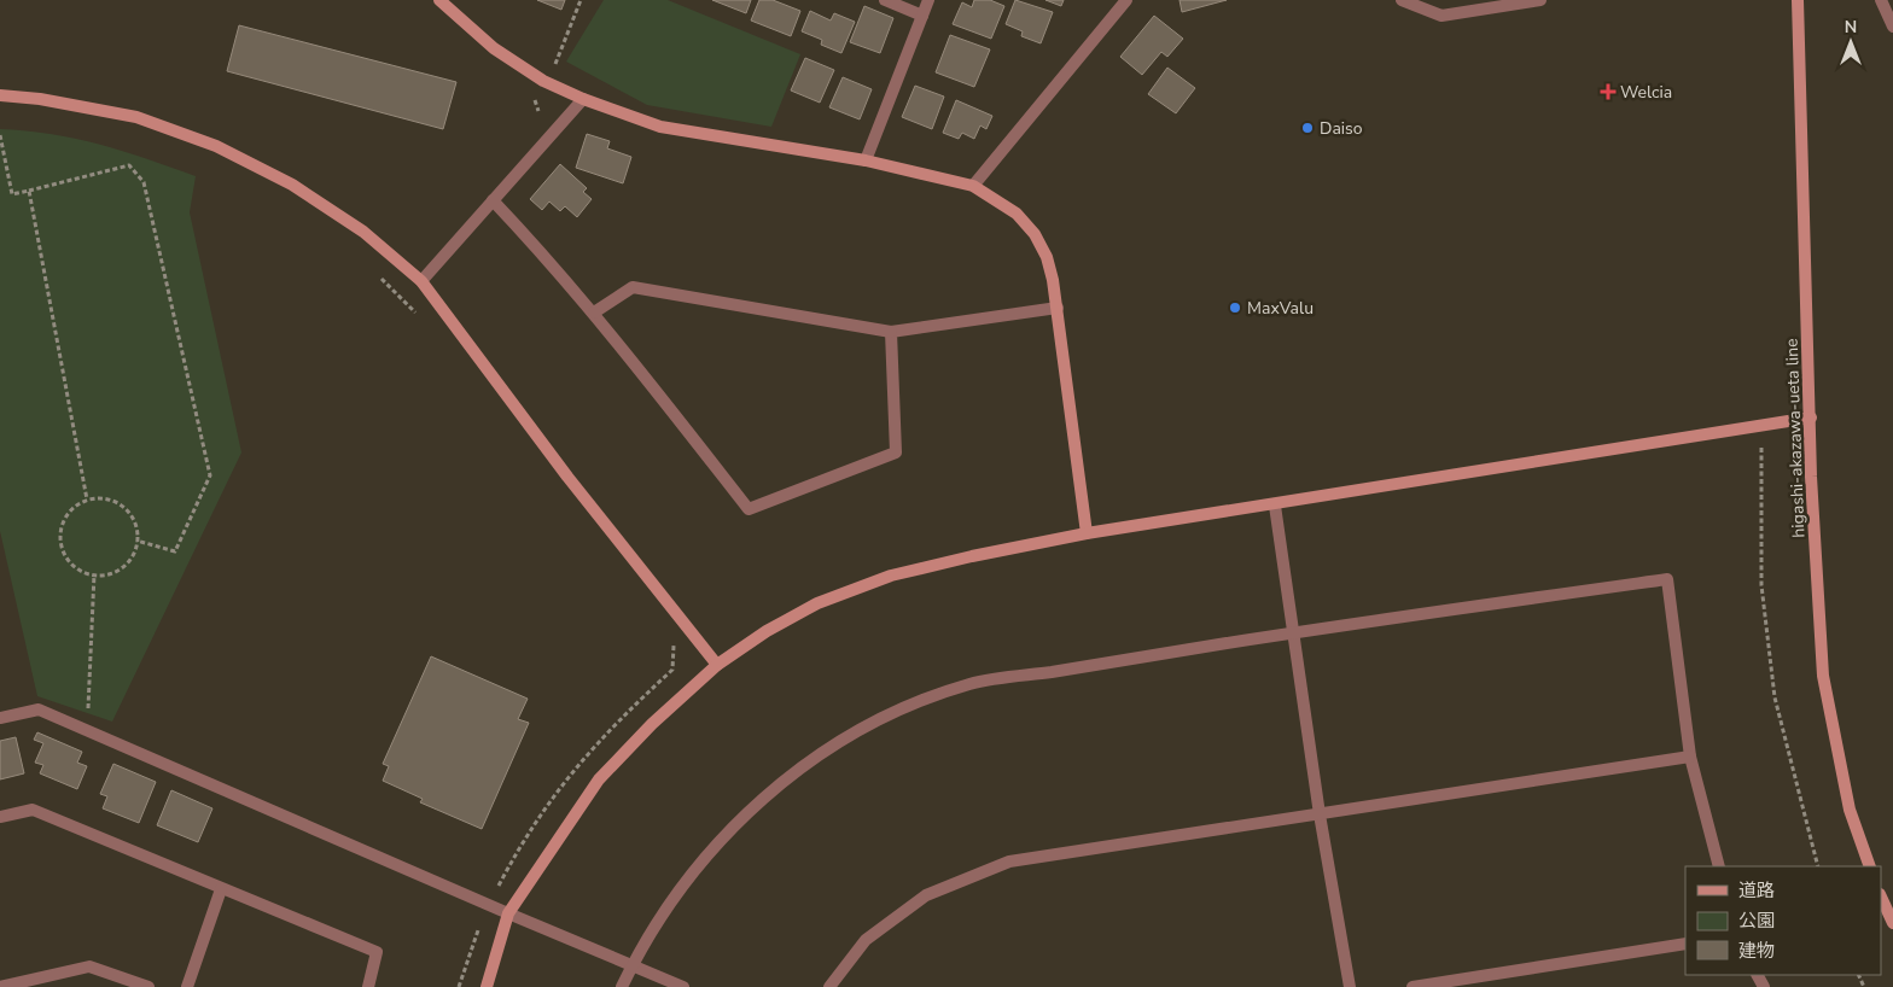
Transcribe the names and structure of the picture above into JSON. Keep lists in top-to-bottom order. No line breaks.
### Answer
{"streets":{"street":["higashi-akazawa-ueta line"]},"places":{"health":["Welcia"],"other":["Daiso","MaxValu"]},"legend":["道路","公園","建物"],"north":"top"}
